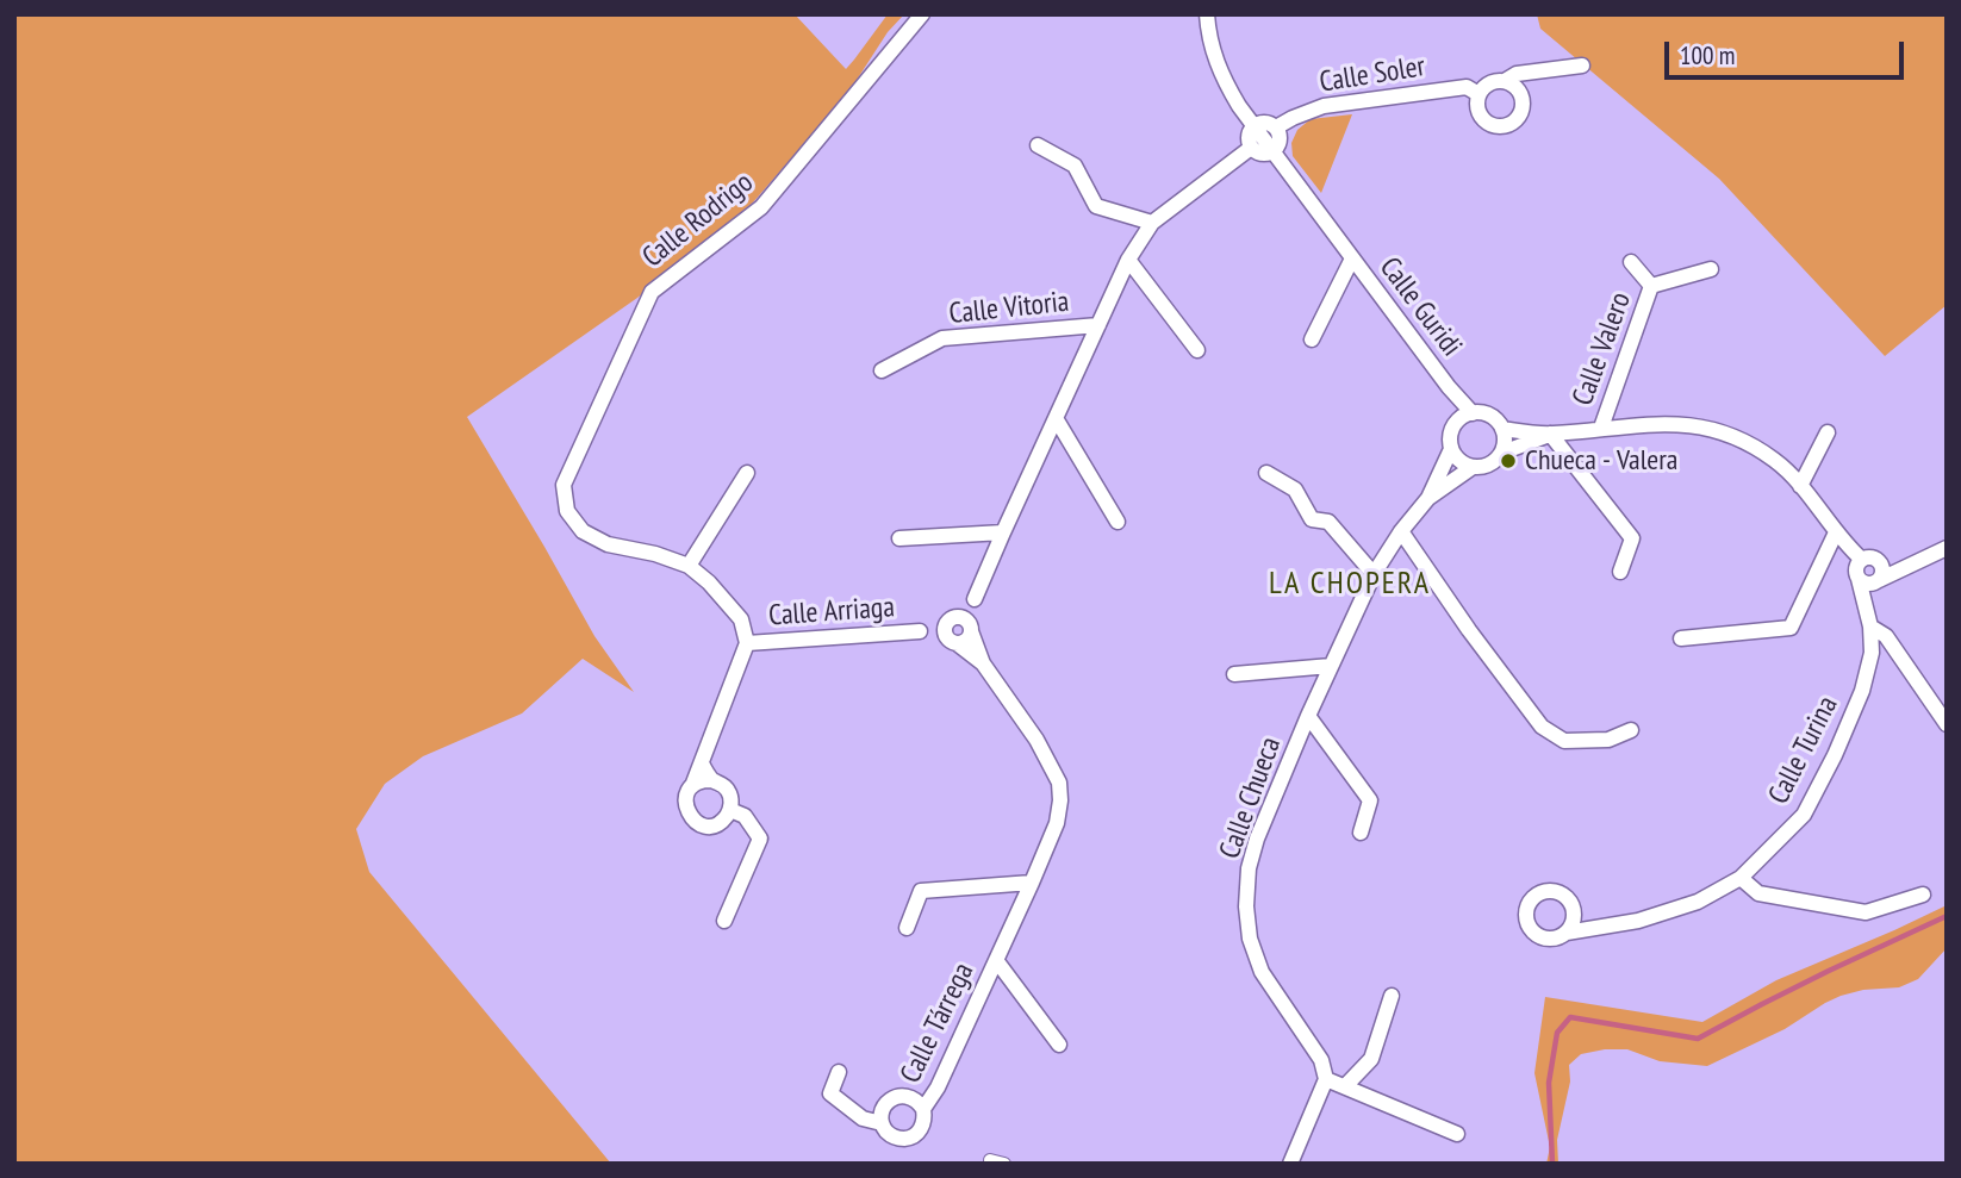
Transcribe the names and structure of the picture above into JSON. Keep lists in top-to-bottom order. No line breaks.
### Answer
{"streets":{"street":["Calle Soler","Calle Rodrigo","Calle Guridi","Calle Vitoria","Calle Valero","Calle Arriaga","Calle Turina","Calle Chueca","Calle Tárrega"]},"crossings":[["Calle Rodrigo","Calle Arriaga"],["Calle Guridi","Calle Valero"],["Calle Guridi","Calle Chueca"],["Calle Vitoria","Calle Arriaga"],["Calle Vitoria","Calle Tárrega"],["Calle Valero","Calle Turina"],["Calle Valero","Calle Chueca"],["Calle Arriaga","Calle Tárrega"]],"districts":["LA CHOPERA"],"places":["Chueca - Valera"],"scale_bar":"100 m"}
